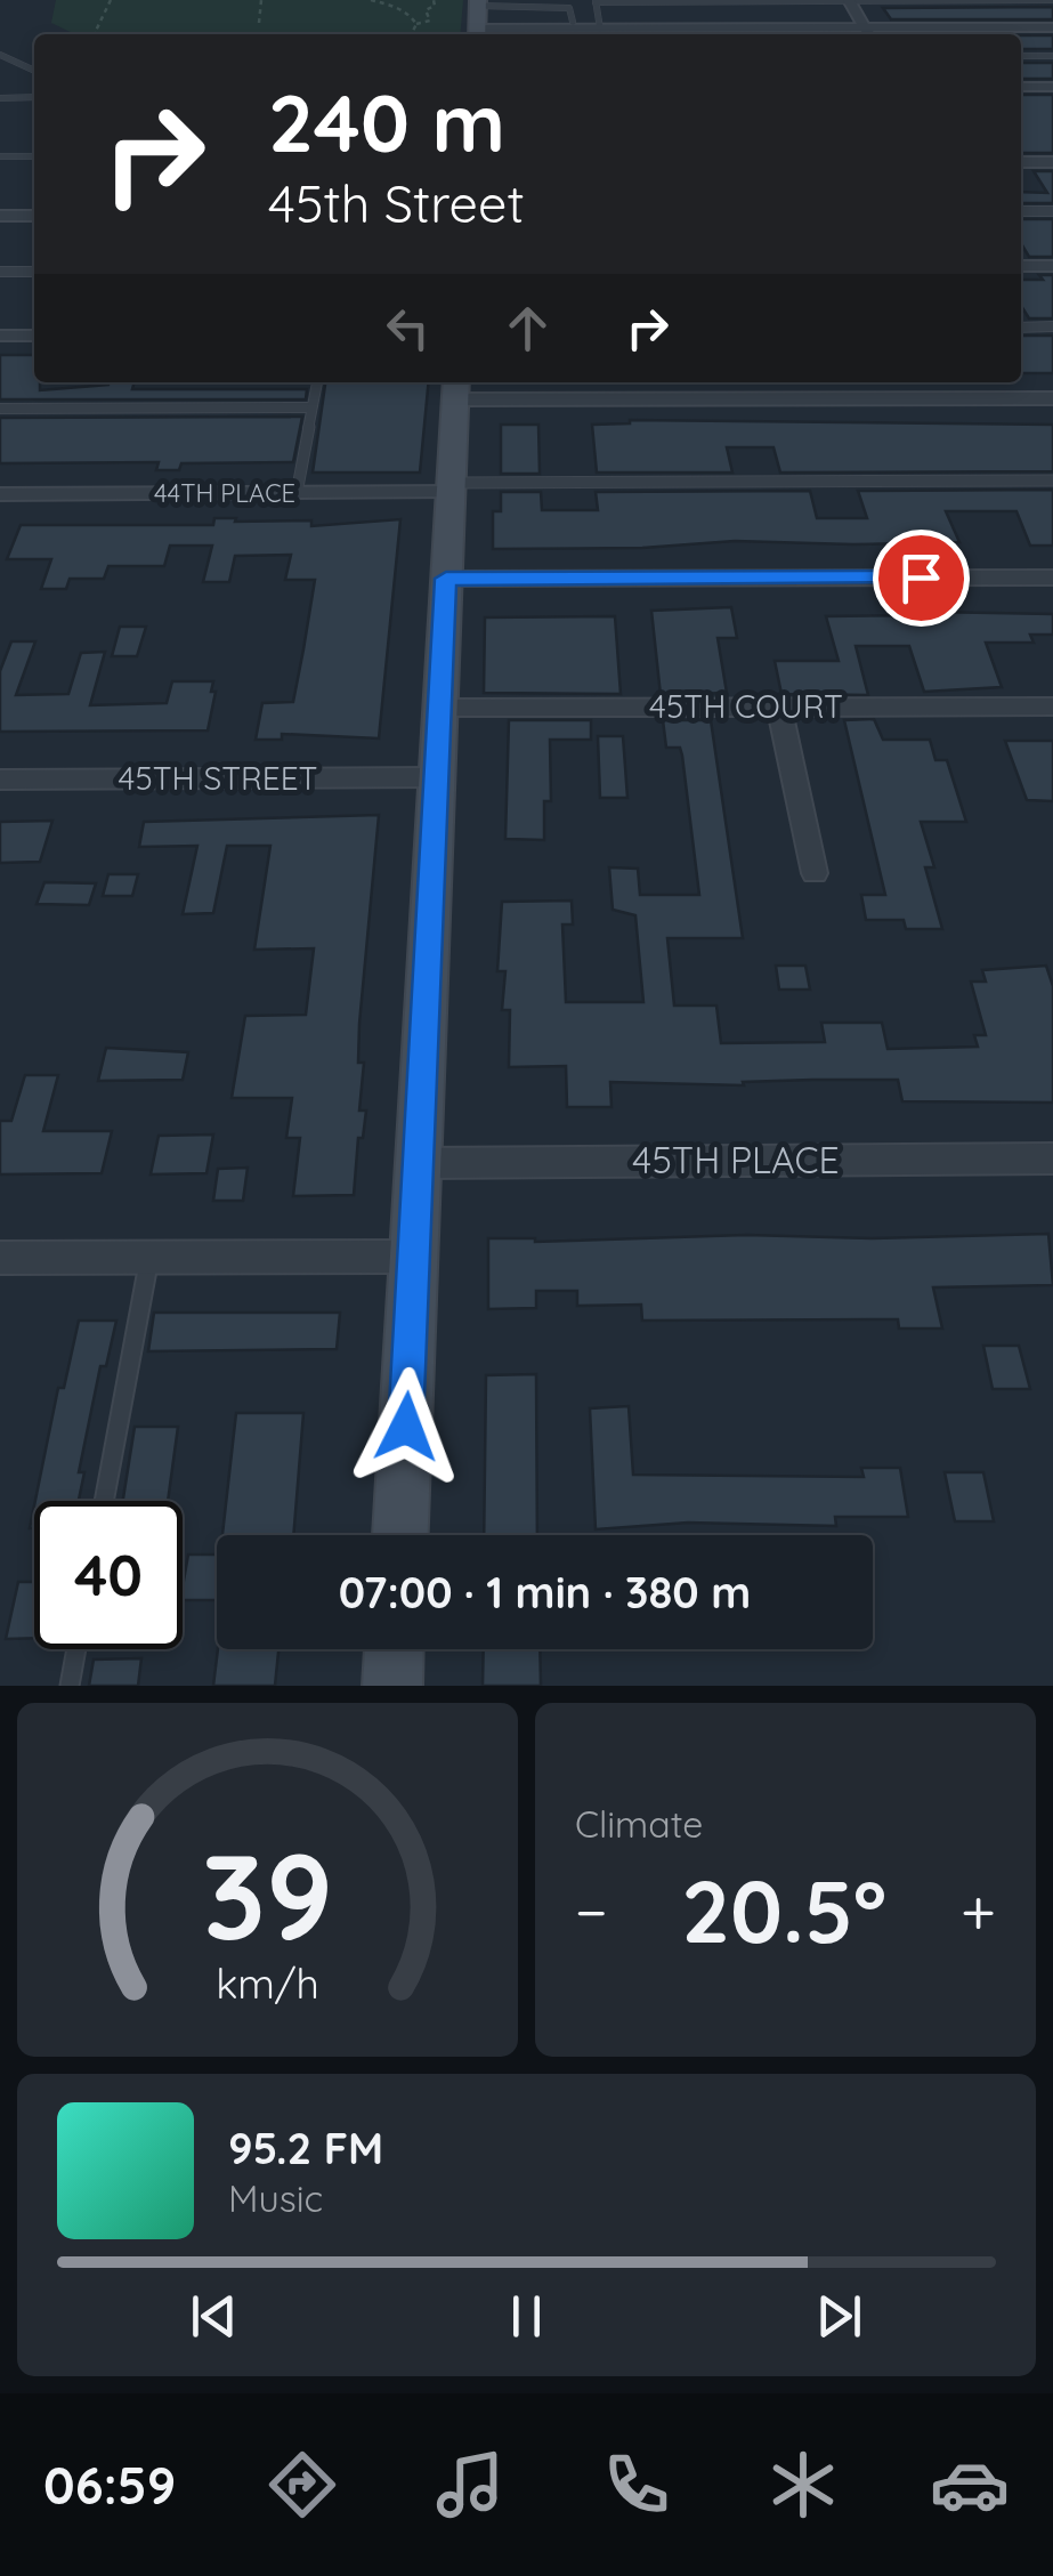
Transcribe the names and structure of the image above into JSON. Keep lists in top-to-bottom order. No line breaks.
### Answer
{"streets":{"street":["44TH PLACE","45TH COURT","45TH STREET","45TH PLACE"]},"page":{"turn":["240 m","45th Street"],"limit":"40","trip":"07:00 · 1 min · 380 m","tile":"Climate","heat":["−","20.5°","+"],"song":["95.2 FM","Music"],"tabs":"06:59","gauge":["39","km/h"]}}
